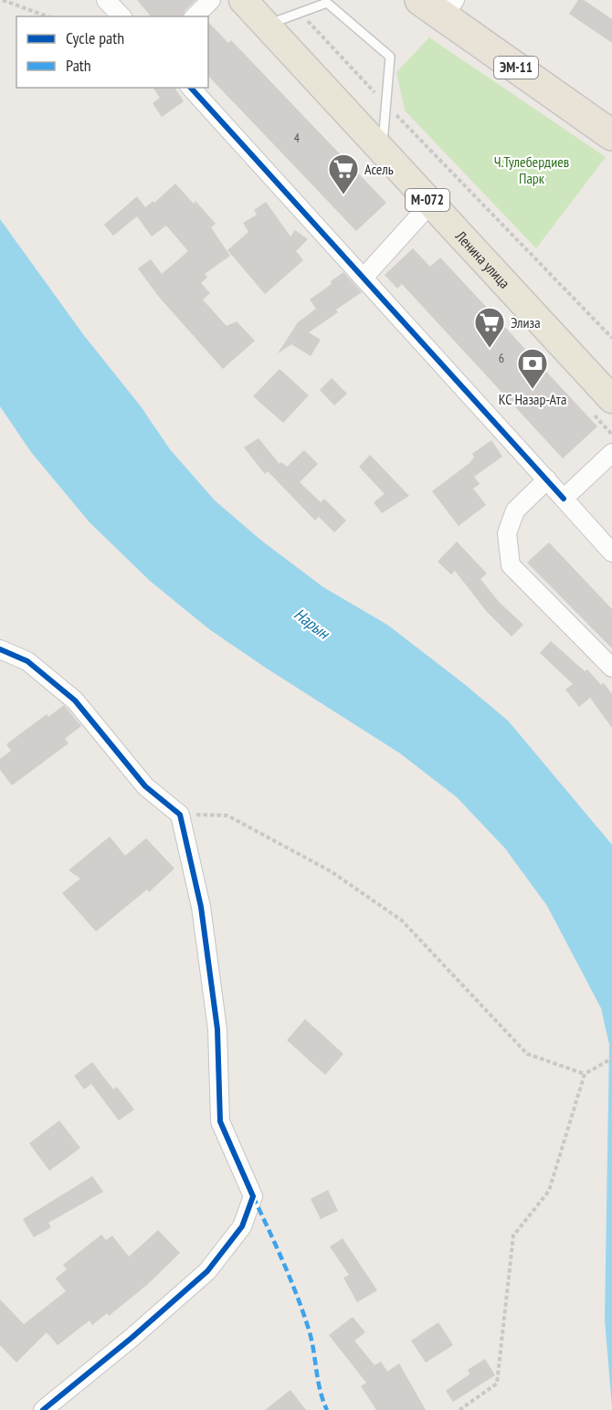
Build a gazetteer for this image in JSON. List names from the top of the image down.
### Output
{
  "streets": {
    "highway": ["ЭМ-11"],
    "main road": ["М-072", "Ленина улица"]
  },
  "water": ["Нарын"],
  "parks": ["Ч.Тулебердиев Парк"],
  "places": {
    "supermarket": ["Асель", "Элиза"],
    "bank": ["КС Назар-Ата"]
  },
  "house_numbers": ["4", "6"],
  "legend": ["Cycle path", "Path"]
}
